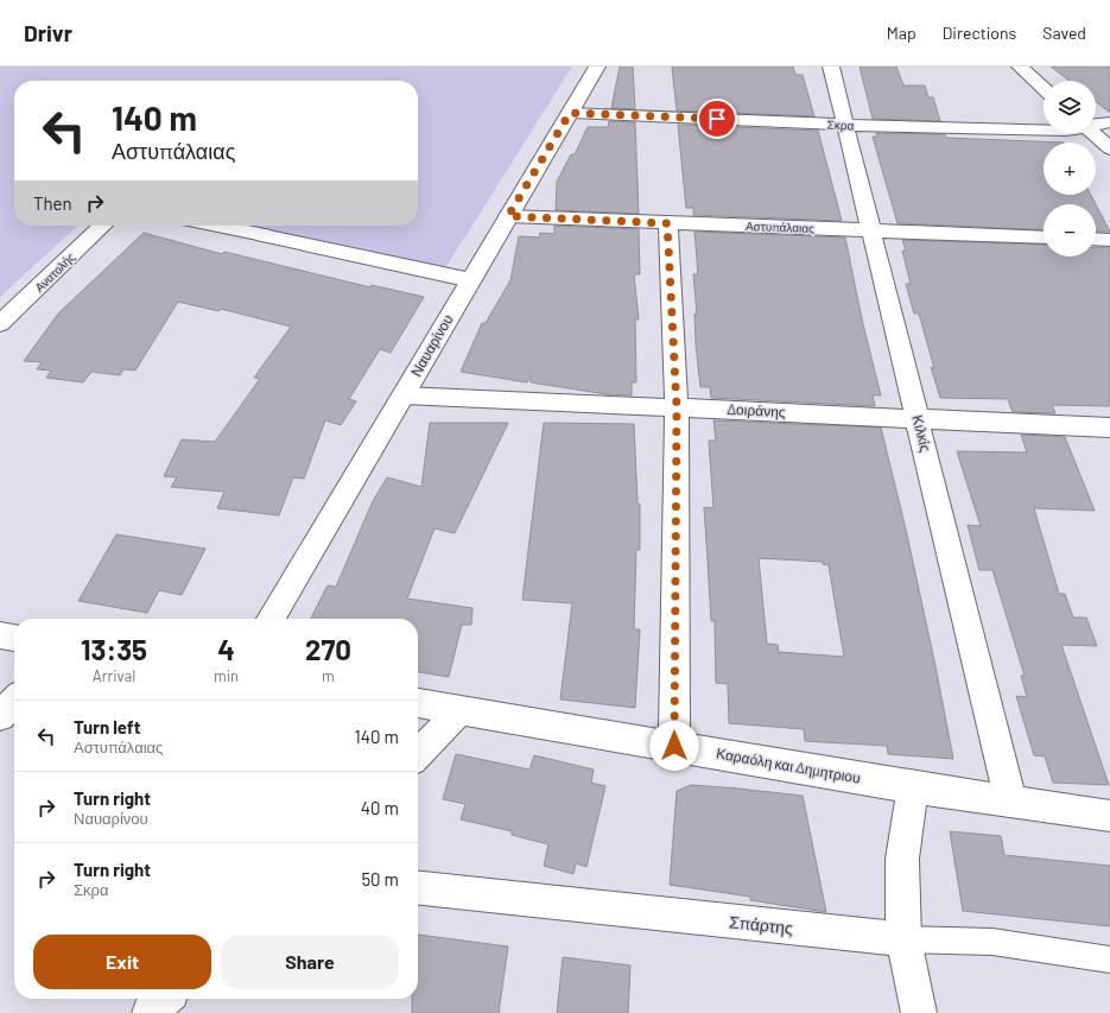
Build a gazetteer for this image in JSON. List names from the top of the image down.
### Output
{
  "streets": {
    "street": [
      "Σκρα",
      "Αστυπάλαιας",
      "Ανατολής",
      "Ναυαρίνου",
      "Δοιράνης",
      "Κιλκίς",
      "Καραόλη και Δημητριου",
      "Σπάρτης"
    ]
  },
  "crossings": [
    ["Σκρα", "Ναυαρίνου"],
    ["Σκρα", "Κιλκίς"],
    ["Αστυπάλαιας", "Ναυαρίνου"],
    ["Αστυπάλαιας", "Κιλκίς"],
    ["Ναυαρίνου", "Δοιράνης"],
    ["Δοιράνης", "Κιλκίς"],
    ["Κιλκίς", "Καραόλη και Δημητριου"]
  ],
  "page": {
    "header": "Drivr",
    "nav": ["Map", "Directions", "Saved"],
    "map_buttons": ["+", "−"],
    "turn": ["140 m", "Αστυπάλαιας"],
    "then": "Then",
    "eta": [
      "13:35",
      "Arrival",
      "4",
      "min",
      "270",
      "m"
    ],
    "list": [
      {
        "name": "Turn left",
        "note": "Αστυπάλαιας",
        "value": "140 m"
      },
      {
        "name": "Turn right",
        "note": "Ναυαρίνου",
        "value": "40 m"
      },
      {
        "name": "Turn right",
        "note": "Σκρα",
        "value": "50 m"
      }
    ],
    "buttons": ["Exit", "Share"]
  }
}
